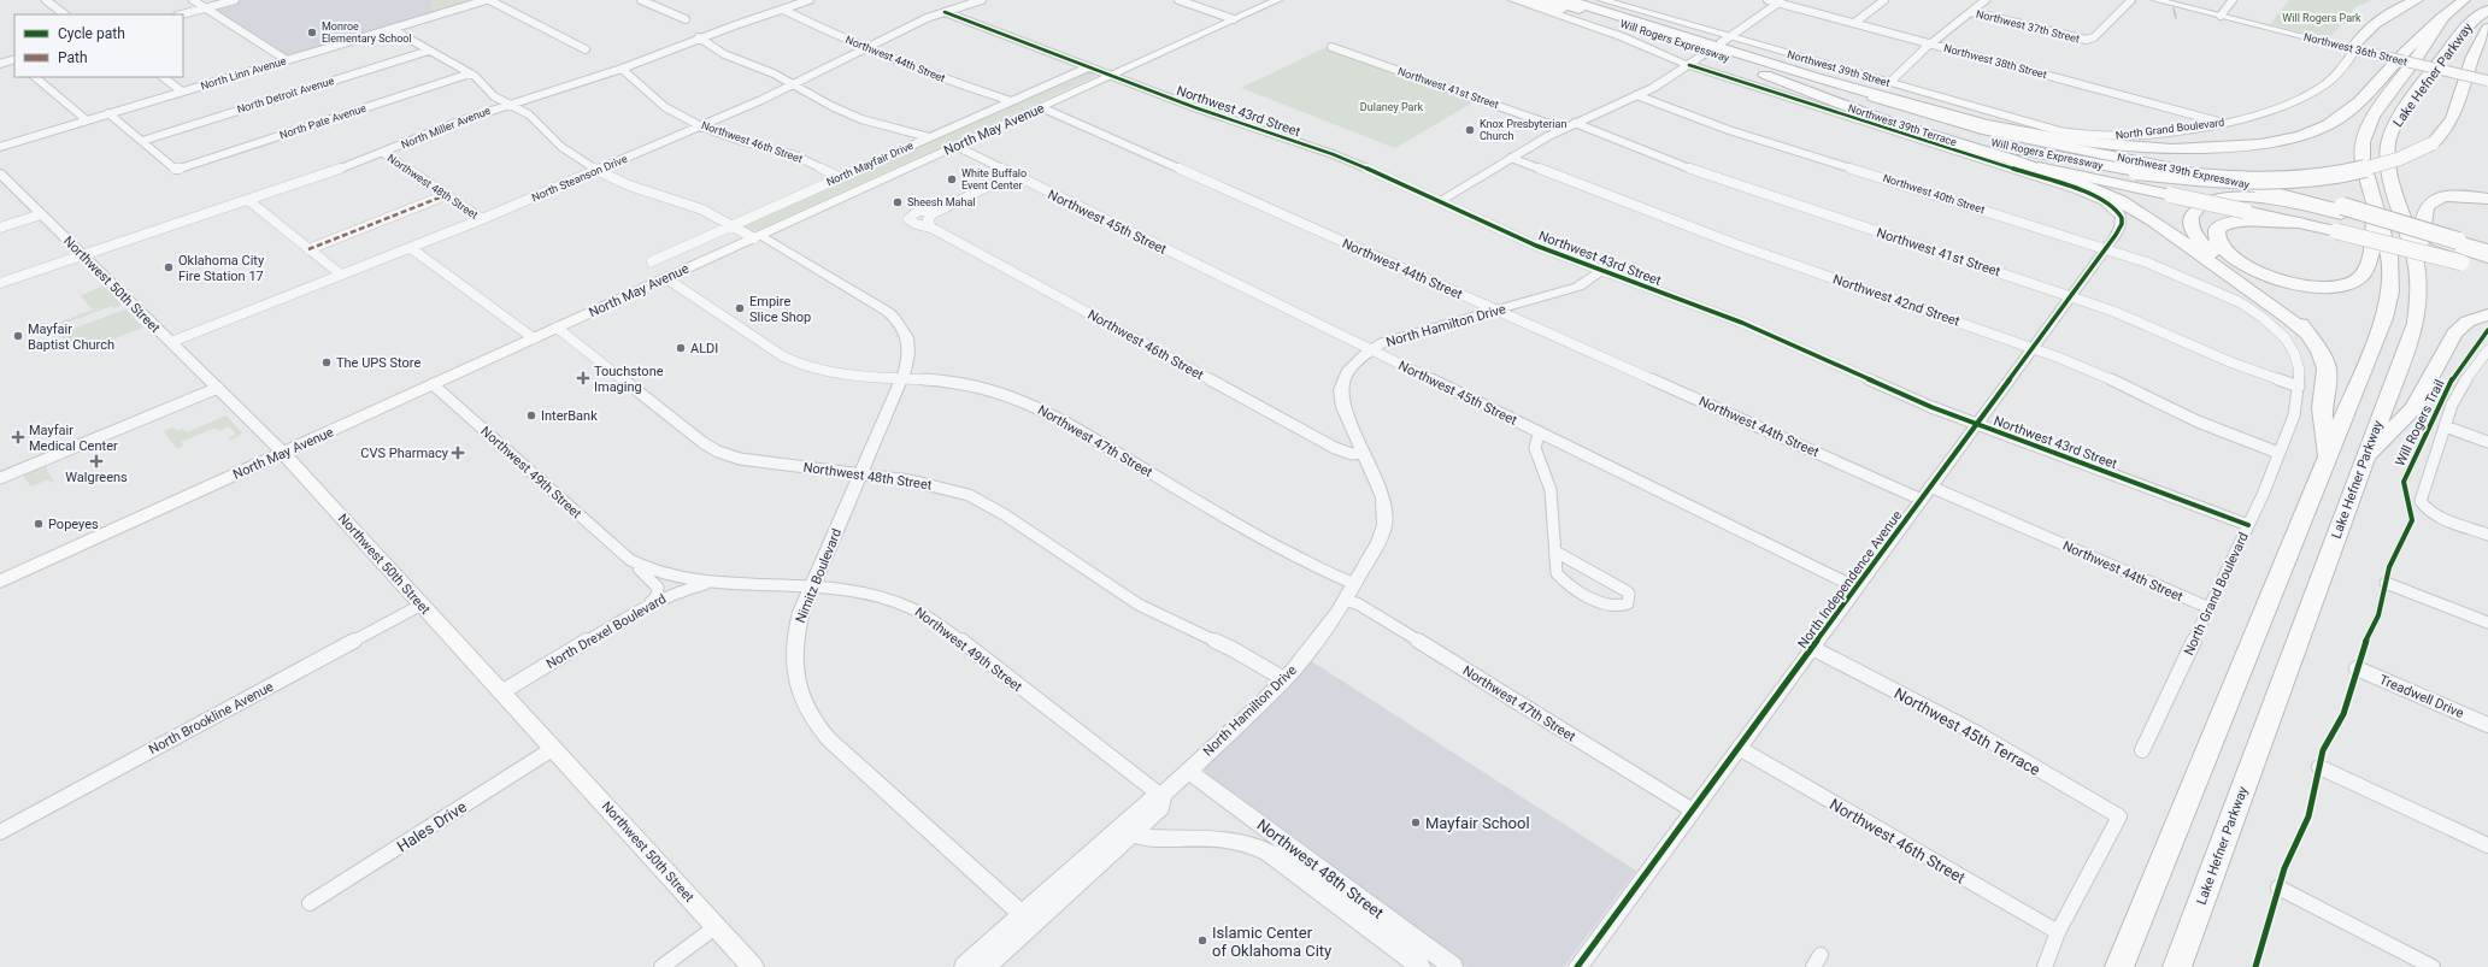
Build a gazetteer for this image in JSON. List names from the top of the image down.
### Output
{
  "streets": {
    "highway": ["Will Rogers Expressway", "Lake Hefner Parkway", "Northwest 39th Expressway"],
    "main road": [
      "Northwest 36th Street",
      "Northwest 39th Street",
      "North May Avenue",
      "North Grand Boulevard",
      "Northwest 50th Street"
    ],
    "street": [
      "Northwest 37th Street",
      "Northwest 44th Street",
      "Northwest 38th Street",
      "North Linn Avenue",
      "Northwest 41st Street",
      "North Detroit Avenue",
      "Northwest 43rd Street",
      "North Pate Avenue",
      "Northwest 39th Terrace",
      "North Miller Avenue",
      "Northwest 46th Street",
      "North Mayfair Drive",
      "North Steanson Drive",
      "Northwest 48th Street",
      "Northwest 40th Street",
      "Northwest 45th Street",
      "Northwest 42nd Street",
      "North Hamilton Drive",
      "Northwest 47th Street",
      "Northwest 49th Street",
      "Nimitz Boulevard",
      "North Independence Avenue",
      "North Drexel Boulevard",
      "Treadwell Drive",
      "North Brookline Avenue",
      "Northwest 45th Terrace",
      "Hales Drive"
    ],
    "cycle path": ["Will Rogers Trail"]
  },
  "crossings": [
    ["Will Rogers Expressway", "Northwest 39th Street"],
    ["Will Rogers Expressway", "Lake Hefner Parkway"],
    ["Will Rogers Expressway", "Northwest 39th Expressway"],
    ["Northwest 36th Street", "North Grand Boulevard"],
    ["Northwest 44th Street", "North Miller Avenue"],
    ["Northwest 44th Street", "North May Avenue"],
    ["Northwest 44th Street", "North Grand Boulevard"],
    ["Northwest 44th Street", "North Mayfair Drive"],
    ["Northwest 44th Street", "North Steanson Drive"],
    ["Northwest 44th Street", "North Hamilton Drive"],
    ["Northwest 44th Street", "North Independence Avenue"],
    ["Northwest 38th Street", "North Grand Boulevard"],
    ["Northwest 39th Street", "North Grand Boulevard"],
    ["Northwest 41st Street", "North Grand Boulevard"],
    ["Northwest 41st Street", "North Independence Avenue"],
    ["North Detroit Avenue", "North Pate Avenue"],
    ["Northwest 43rd Street", "North May Avenue"],
    ["Northwest 43rd Street", "North Grand Boulevard"],
    ["Northwest 43rd Street", "North Mayfair Drive"],
    ["Northwest 43rd Street", "North Steanson Drive"],
    ["Northwest 43rd Street", "North Hamilton Drive"],
    ["Northwest 43rd Street", "North Independence Avenue"],
    ["Northwest 39th Terrace", "North Independence Avenue"],
    ["North Miller Avenue", "Northwest 46th Street"],
    ["North Miller Avenue", "Northwest 48th Street"],
    ["North Miller Avenue", "Northwest 50th Street"],
    ["North May Avenue", "Northwest 48th Street"],
    ["North May Avenue", "Northwest 45th Street"],
    ["North May Avenue", "Northwest 50th Street"],
    ["North May Avenue", "Northwest 47th Street"],
    ["North May Avenue", "Northwest 49th Street"],
    ["North May Avenue", "Nimitz Boulevard"],
    ["North Grand Boulevard", "Northwest 40th Street"],
    ["North Grand Boulevard", "Northwest 42nd Street"],
    ["Northwest 46th Street", "North Mayfair Drive"],
    ["Northwest 46th Street", "North Steanson Drive"],
    ["Northwest 46th Street", "North Hamilton Drive"],
    ["Northwest 46th Street", "North Independence Avenue"],
    ["Northwest 46th Street", "Northwest 45th Terrace"],
    ["North Steanson Drive", "Northwest 48th Street"],
    ["North Steanson Drive", "Northwest 50th Street"],
    ["Northwest 48th Street", "North Hamilton Drive"],
    ["Northwest 48th Street", "Nimitz Boulevard"],
    ["Northwest 40th Street", "North Independence Avenue"],
    ["Northwest 45th Street", "North Hamilton Drive"],
    ["Northwest 45th Street", "North Independence Avenue"],
    ["Northwest 50th Street", "North Drexel Boulevard"],
    ["Northwest 50th Street", "North Brookline Avenue"],
    ["Northwest 50th Street", "Hales Drive"],
    ["Northwest 42nd Street", "North Independence Avenue"],
    ["North Hamilton Drive", "Northwest 47th Street"],
    ["North Hamilton Drive", "Northwest 49th Street"],
    ["North Hamilton Drive", "Nimitz Boulevard"],
    ["Northwest 47th Street", "Nimitz Boulevard"],
    ["Northwest 47th Street", "North Independence Avenue"],
    ["Northwest 49th Street", "Nimitz Boulevard"],
    ["Northwest 49th Street", "North Drexel Boulevard"],
    ["North Independence Avenue", "Northwest 45th Terrace"]
  ],
  "parks": ["Will Rogers Park", "Dulaney Park"],
  "places": {
    "other": [
      "Monroe Elementary School",
      "Knox Presbyterian Church",
      "White Buffalo Event Center",
      "Sheesh Mahal",
      "Oklahoma City Fire Station 17",
      "Empire Slice Shop",
      "Mayfair Baptist Church",
      "ALDI",
      "The UPS Store",
      "InterBank",
      "Popeyes",
      "Mayfair School",
      "Islamic Center of Oklahoma City"
    ],
    "health": [
      "Touchstone Imaging",
      "Mayfair Medical Center",
      "CVS Pharmacy",
      "Walgreens"
    ]
  },
  "legend": ["Cycle path", "Path"]
}
